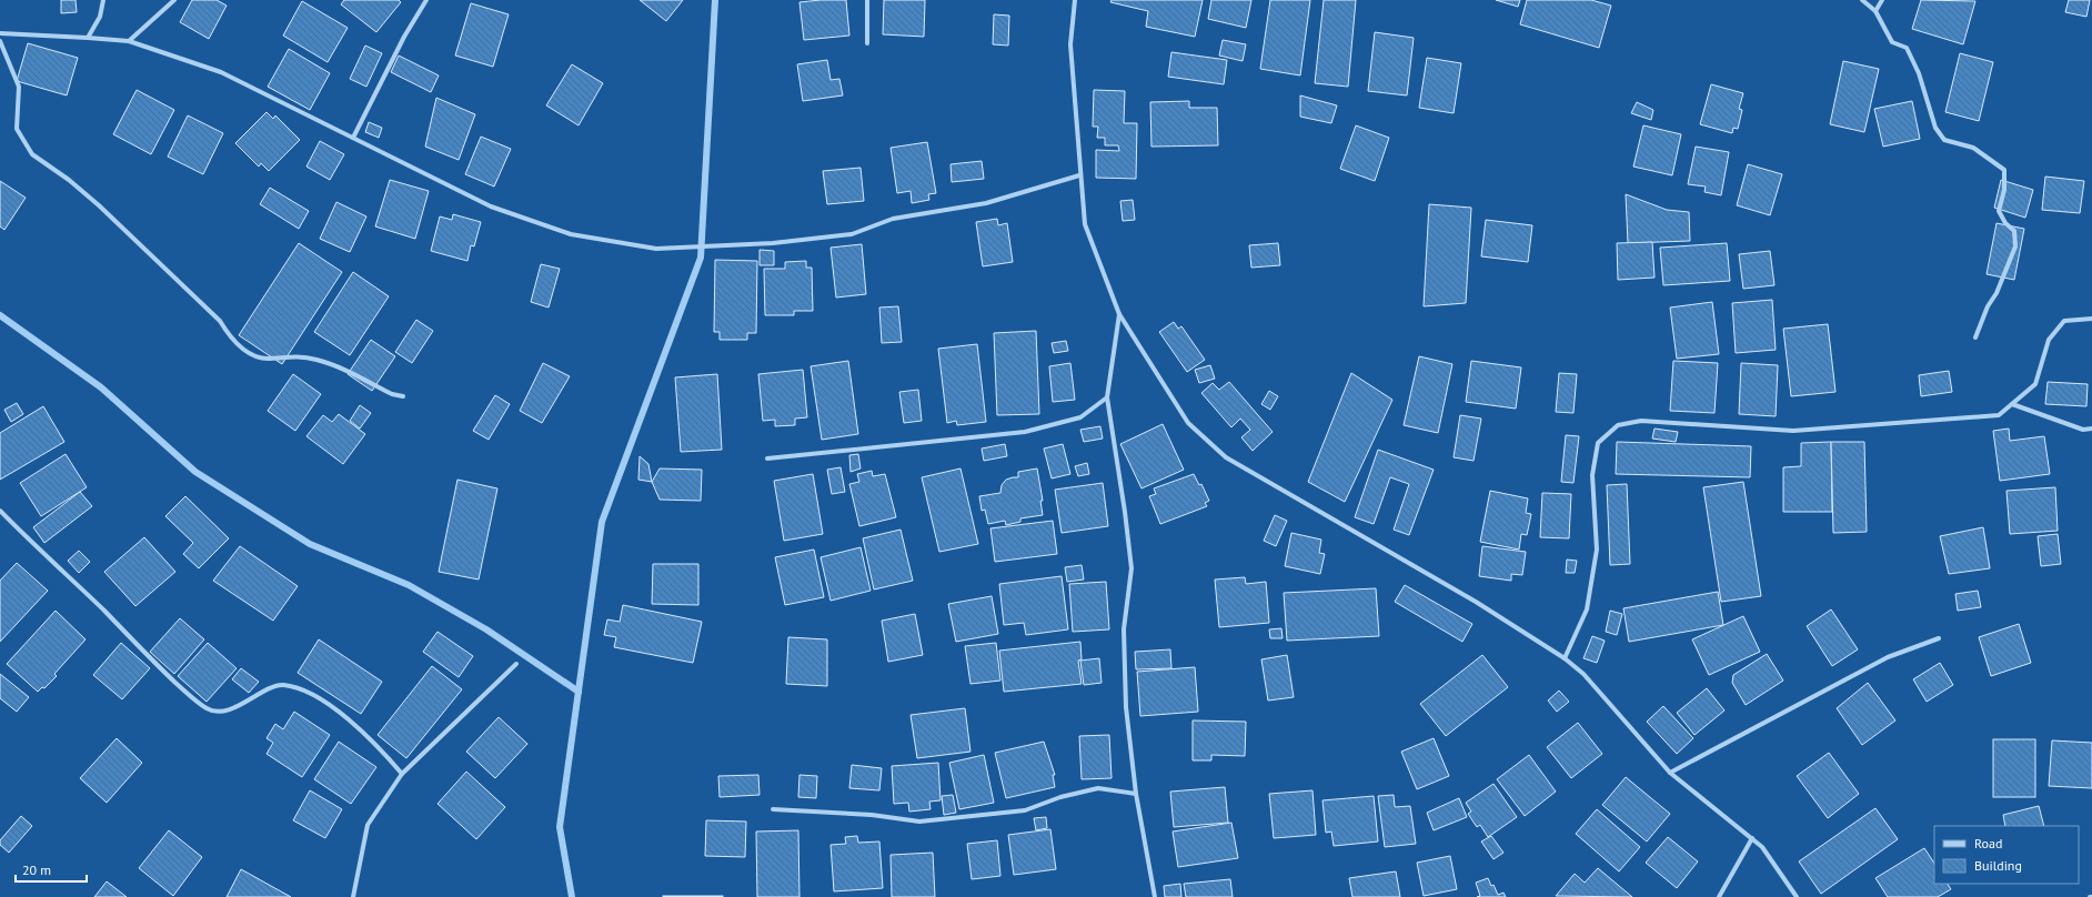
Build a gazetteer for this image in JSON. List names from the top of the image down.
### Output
{
  "legend": ["Road", "Building"],
  "scale_bar": "20 m"
}
